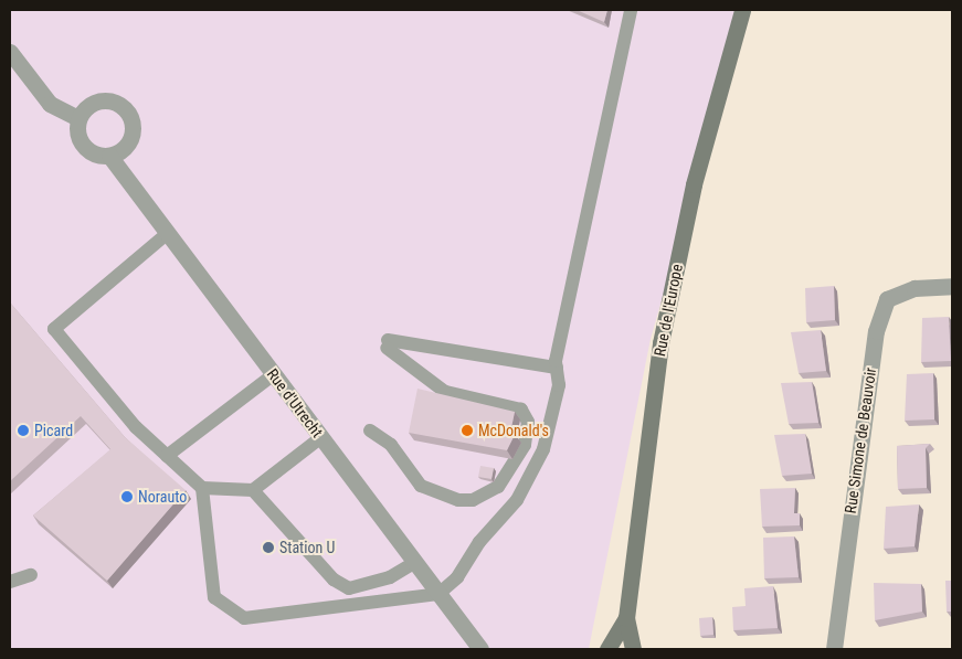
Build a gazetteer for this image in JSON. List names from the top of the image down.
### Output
{
  "streets": {
    "street": ["Rue de l'Europe", "Rue d'Utrecht", "Rue Simone de Beauvoir"]
  },
  "places": [
    "Picard",
    "McDonald's",
    "Norauto",
    "Station U"
  ]
}
